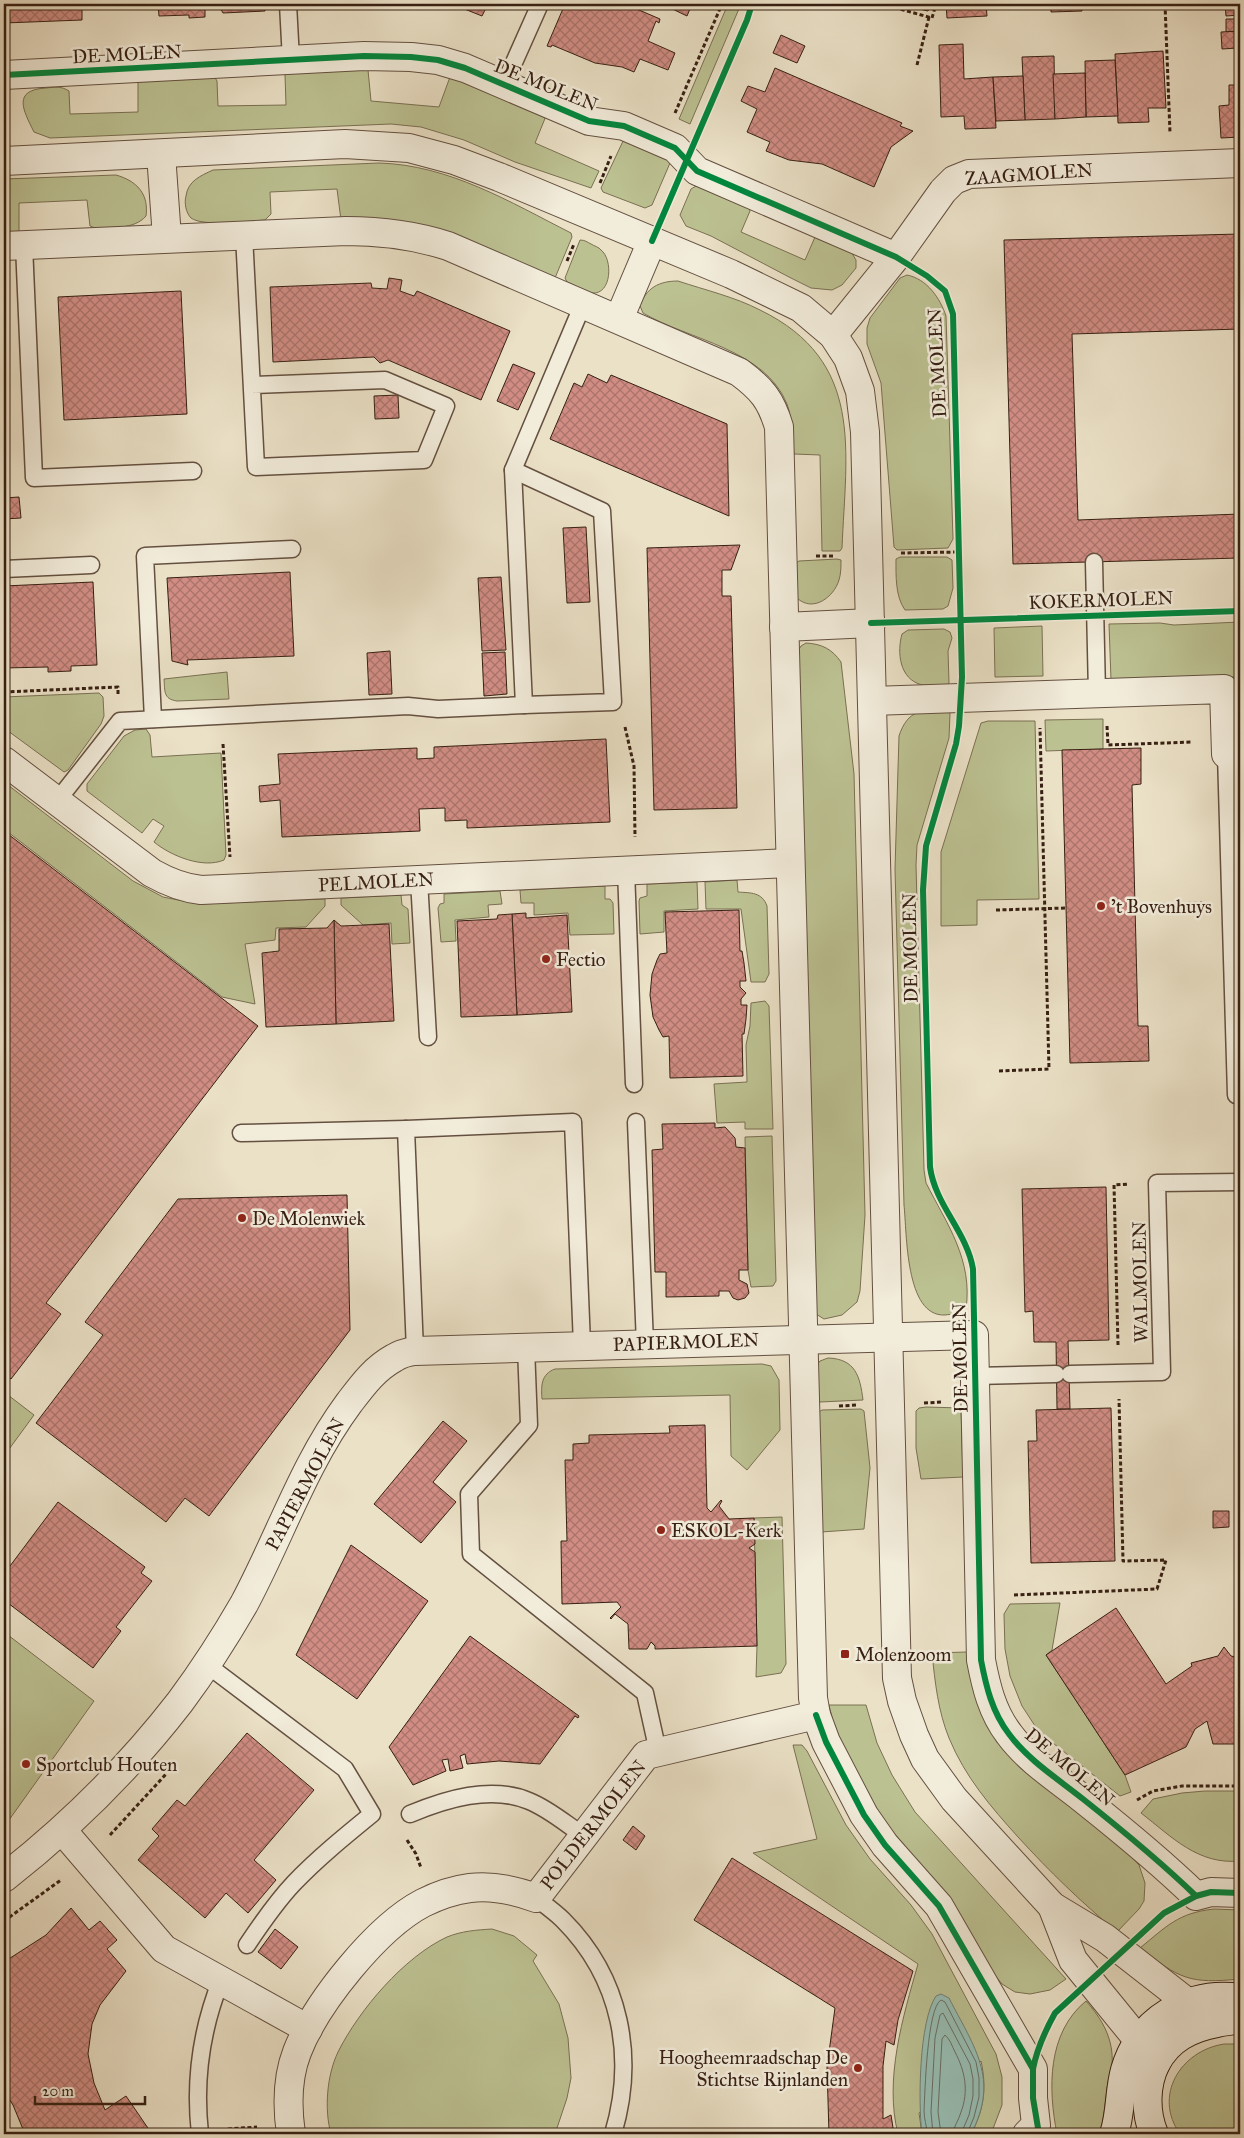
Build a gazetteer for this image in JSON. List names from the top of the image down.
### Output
{
  "streets": {
    "street": [
      "DE MOLEN",
      "ZAAGMOLEN",
      "PELMOLEN",
      "PAPIERMOLEN",
      "POLDERMOLEN"
    ],
    "lane": ["WALMOLEN"],
    "cycle path": ["KOKERMOLEN"]
  },
  "crossings": [
    ["DE MOLEN", "ZAAGMOLEN"],
    ["DE MOLEN", "WALMOLEN"],
    ["DE MOLEN", "PAPIERMOLEN"]
  ],
  "places": {
    "other": [
      "'t Bovenhuys",
      "Fectio",
      "De Molenwiek",
      "ESKOL-Kerk",
      "Sportclub Houten",
      "Hoogheemraadschap De Stichtse Rijnlanden"
    ],
    "transit": ["Molenzoom"]
  },
  "scale_bar": "20 m"
}
